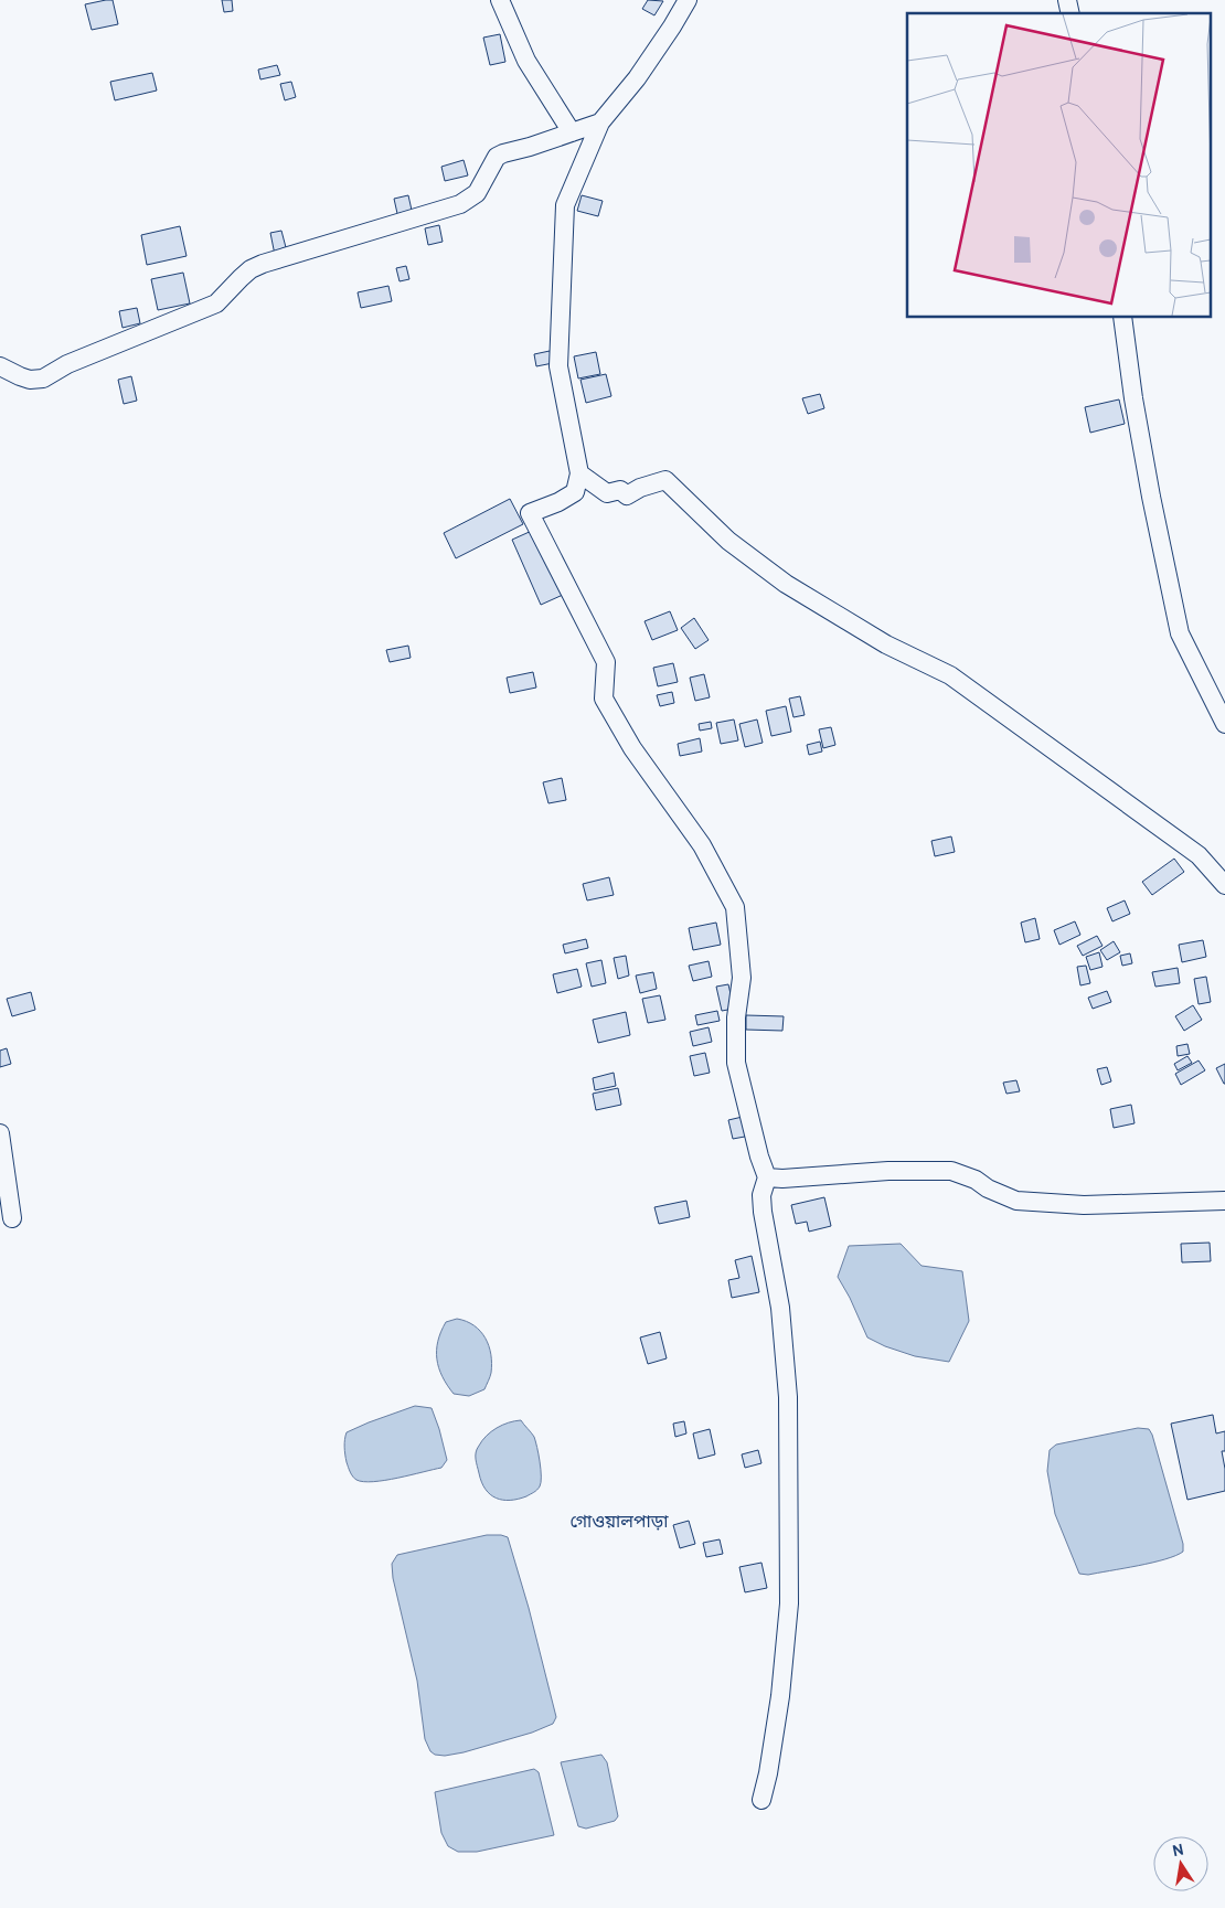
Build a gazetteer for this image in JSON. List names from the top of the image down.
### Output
{
  "districts": ["গোওয়ালপাড়া"],
  "north": "top"
}
